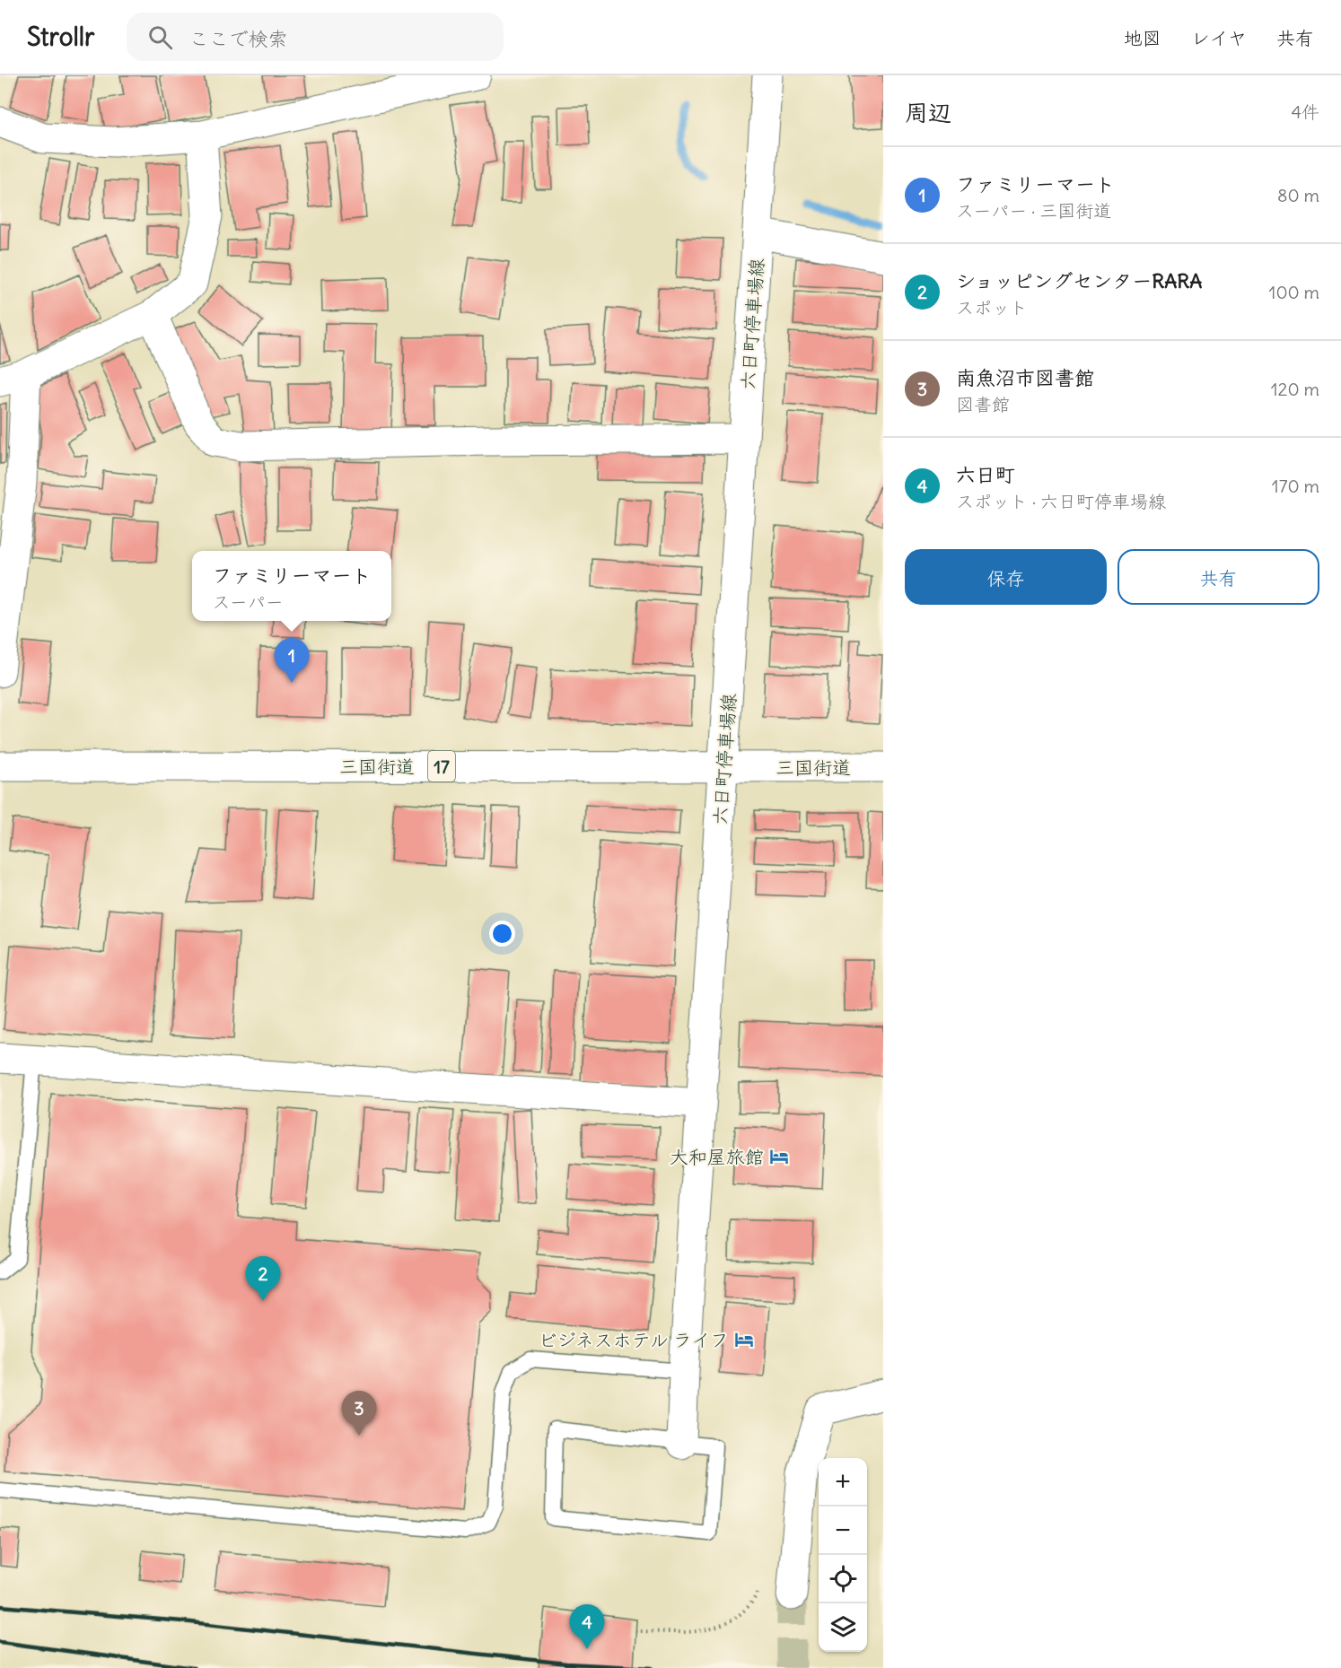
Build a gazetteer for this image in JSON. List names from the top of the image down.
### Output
{
  "streets": {
    "main road": ["六日町停車場線", "三国街道", "17"]
  },
  "crossings": [
    ["六日町停車場線", "三国街道"]
  ],
  "places": {
    "hotel": ["大和屋旅館", "ビジネスホテル ライフ"]
  },
  "page": {
    "header": "Strollr",
    "search": "ここで検索",
    "nav": ["地図", "レイヤ", "共有"],
    "heading": ["周辺", "4件"],
    "list": [
      {
        "mark": "1",
        "name": "ファミリーマート",
        "note": "スーパー · 三国街道",
        "value": "80 m"
      },
      {
        "mark": "2",
        "name": "ショッピングセンターRARA",
        "note": "スポット",
        "value": "100 m"
      },
      {
        "mark": "3",
        "name": "南魚沼市図書館",
        "note": "図書館",
        "value": "120 m"
      },
      {
        "mark": "4",
        "name": "六日町",
        "note": "スポット · 六日町停車場線",
        "value": "170 m"
      }
    ],
    "buttons": ["保存", "共有"],
    "popup": ["ファミリーマート", "スーパー"],
    "pins": [
      "1",
      "2",
      "3",
      "4"
    ],
    "map_buttons": ["+", "−"]
  }
}
